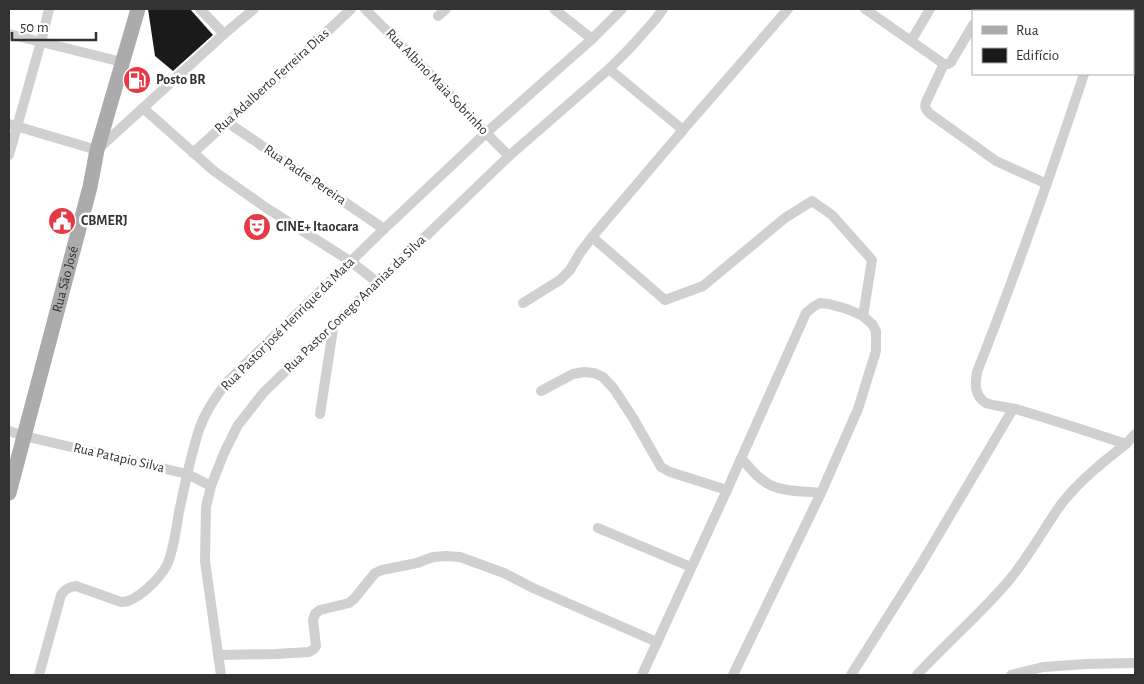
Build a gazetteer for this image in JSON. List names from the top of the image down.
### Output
{
  "streets": {
    "main road": ["Rua São José"],
    "street": [
      "Rua Adalberto Ferreira Dias",
      "Rua Albino Maia Sobrinho",
      "Rua Padre Pereira",
      "Rua Pastor Conego Ananias da Silva",
      "Rua Pastor josé Henrique da Mata",
      "Rua Patapio Silva"
    ]
  },
  "crossings": [
    ["Rua Adalberto Ferreira Dias", "Rua Padre Pereira"],
    ["Rua Albino Maia Sobrinho", "Rua Pastor Conego Ananias da Silva"],
    ["Rua Albino Maia Sobrinho", "Rua Pastor josé Henrique da Mata"],
    ["Rua Padre Pereira", "Rua Pastor josé Henrique da Mata"],
    ["Rua São José", "Rua Patapio Silva"],
    ["Rua Pastor Conego Ananias da Silva", "Rua Patapio Silva"],
    ["Rua Pastor josé Henrique da Mata", "Rua Patapio Silva"]
  ],
  "places": {
    "fuel station": ["Posto BR"],
    "public building": ["CBMERJ"],
    "theatre": ["CINE+ Itaocara"]
  },
  "legend": ["Rua", "Edifício"],
  "scale_bar": "50 m"
}
